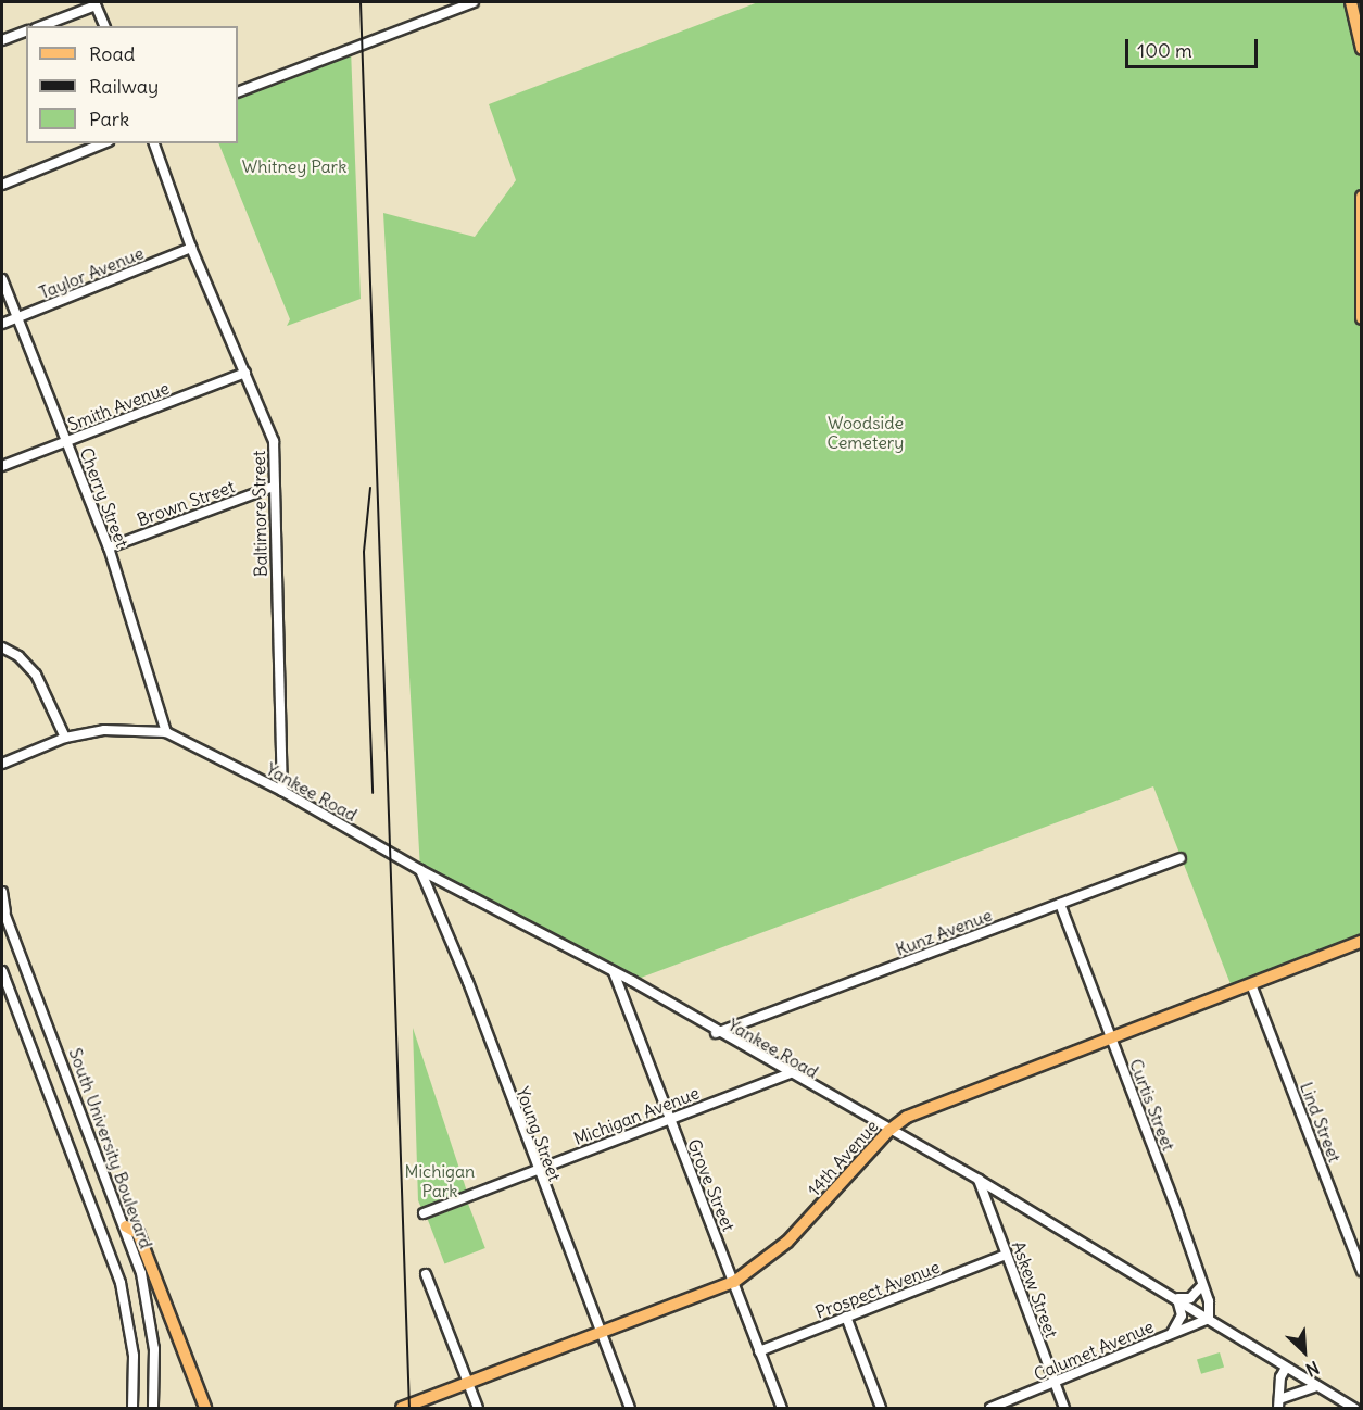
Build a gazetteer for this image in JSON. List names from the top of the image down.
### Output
{
  "streets": {
    "main road": ["14th Avenue"],
    "street": [
      "Taylor Avenue",
      "Smith Avenue",
      "Cherry Street",
      "Brown Street",
      "Baltimore Street",
      "Yankee Road",
      "Kunz Avenue",
      "Curtis Street",
      "Michigan Avenue",
      "Lind Street",
      "Young Street",
      "South University Boulevard",
      "Grove Street",
      "Prospect Avenue",
      "Askew Street",
      "Calumet Avenue"
    ]
  },
  "crossings": [
    ["Taylor Avenue", "Cherry Street"],
    ["Taylor Avenue", "Baltimore Street"],
    ["Smith Avenue", "Cherry Street"],
    ["Smith Avenue", "Baltimore Street"],
    ["Cherry Street", "Brown Street"],
    ["Cherry Street", "Yankee Road"],
    ["Brown Street", "Baltimore Street"],
    ["Baltimore Street", "Yankee Road"],
    ["Yankee Road", "Kunz Avenue"],
    ["Yankee Road", "Curtis Street"],
    ["Yankee Road", "Michigan Avenue"],
    ["Yankee Road", "Young Street"],
    ["Yankee Road", "14th Avenue"],
    ["Yankee Road", "Grove Street"],
    ["Yankee Road", "Askew Street"],
    ["Yankee Road", "Calumet Avenue"],
    ["Kunz Avenue", "Curtis Street"],
    ["Curtis Street", "14th Avenue"],
    ["Curtis Street", "Calumet Avenue"],
    ["Michigan Avenue", "Young Street"],
    ["Michigan Avenue", "Grove Street"],
    ["Lind Street", "14th Avenue"],
    ["Young Street", "14th Avenue"],
    ["14th Avenue", "Grove Street"],
    ["Grove Street", "Prospect Avenue"],
    ["Prospect Avenue", "Askew Street"],
    ["Askew Street", "Calumet Avenue"]
  ],
  "parks": ["Whitney Park", "Woodside Cemetery", "Michigan Park"],
  "legend": ["Road", "Railway", "Park"],
  "scale_bar": "100 m",
  "north": "bottom right"
}
